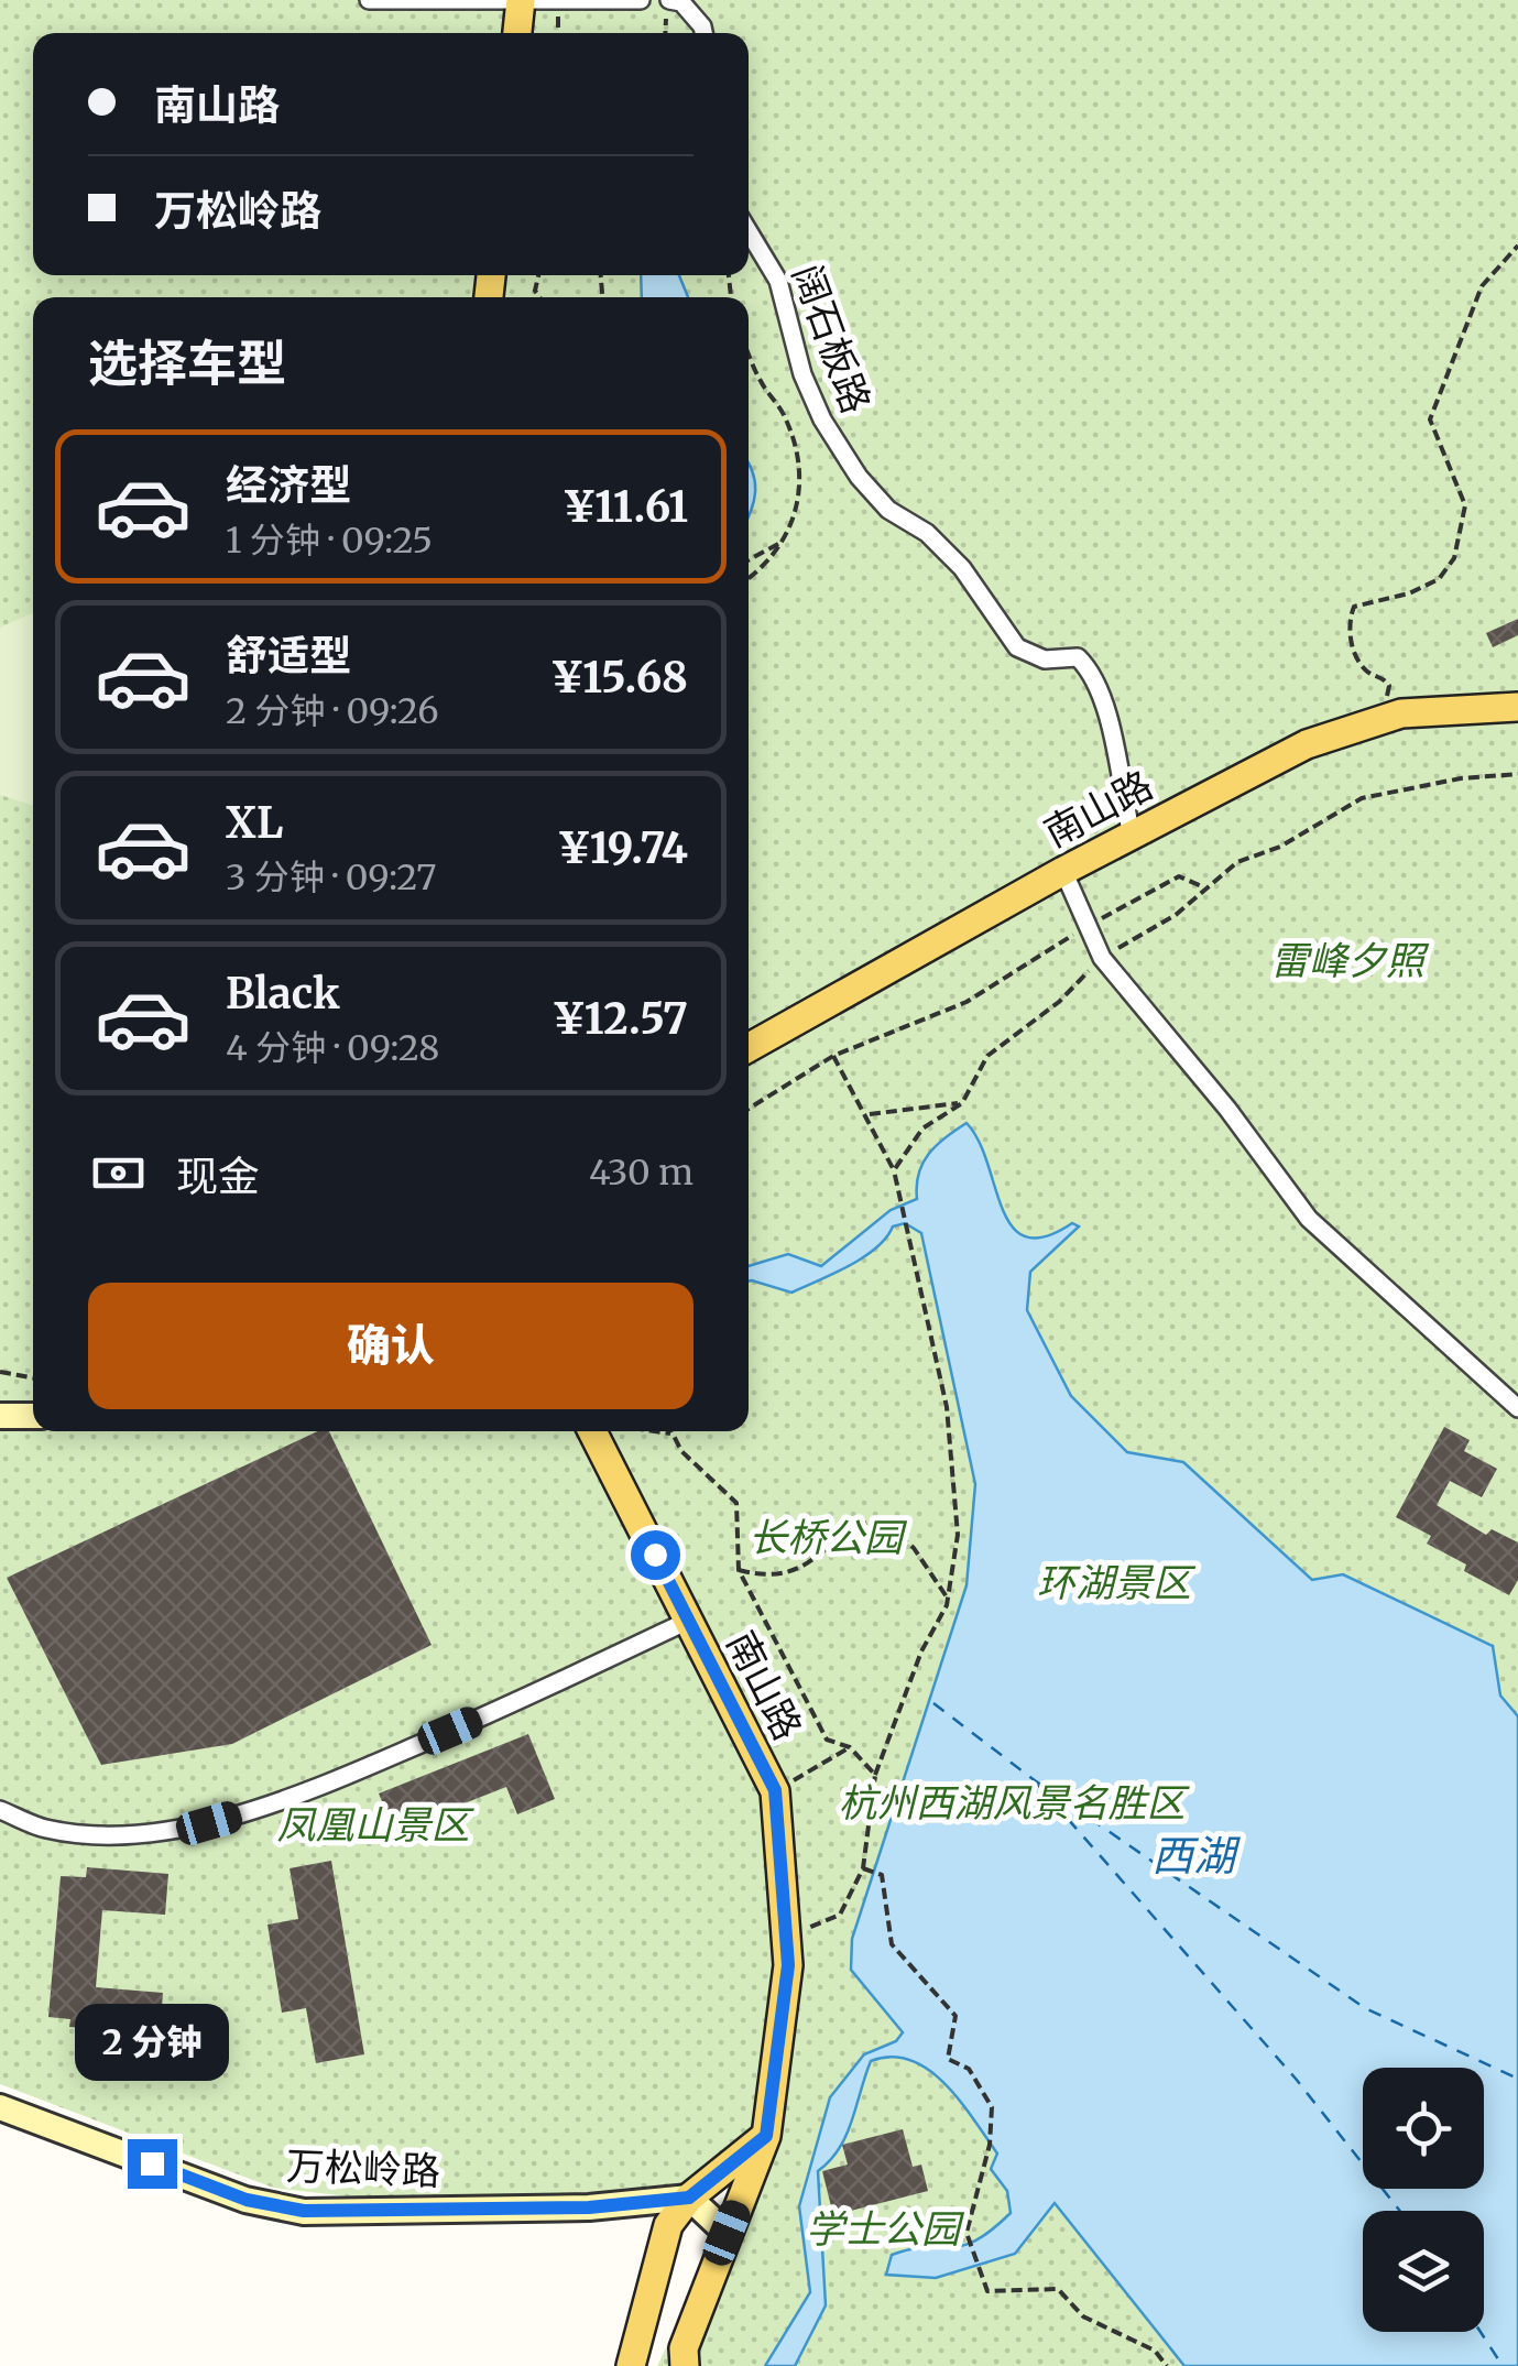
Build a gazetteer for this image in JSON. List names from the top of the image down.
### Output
{
  "streets": {
    "main road": ["南山路"],
    "street": ["阔石板路", "万松岭路"]
  },
  "crossings": [
    ["阔石板路", "南山路"]
  ],
  "water": ["西湖"],
  "parks": [
    "雷峰夕照",
    "长桥公园",
    "环湖景区",
    "杭州西湖风景名胜区",
    "凤凰山景区",
    "学士公园"
  ],
  "page": {
    "banner": ["南山路", "万松岭路"],
    "heading": "选择车型",
    "list": [
      {
        "name": "经济型",
        "note": "1 分钟 · 09:25",
        "value": "¥11.61"
      },
      {
        "name": "舒适型",
        "note": "2 分钟 · 09:26",
        "value": "¥15.68"
      },
      {
        "name": "XL",
        "note": "3 分钟 · 09:27",
        "value": "¥19.74"
      },
      {
        "name": "Black",
        "note": "4 分钟 · 09:28",
        "value": "¥12.57"
      }
    ],
    "pay": ["现金", "430 m"],
    "buttons": "确认",
    "bubble": "2 分钟"
  }
}
